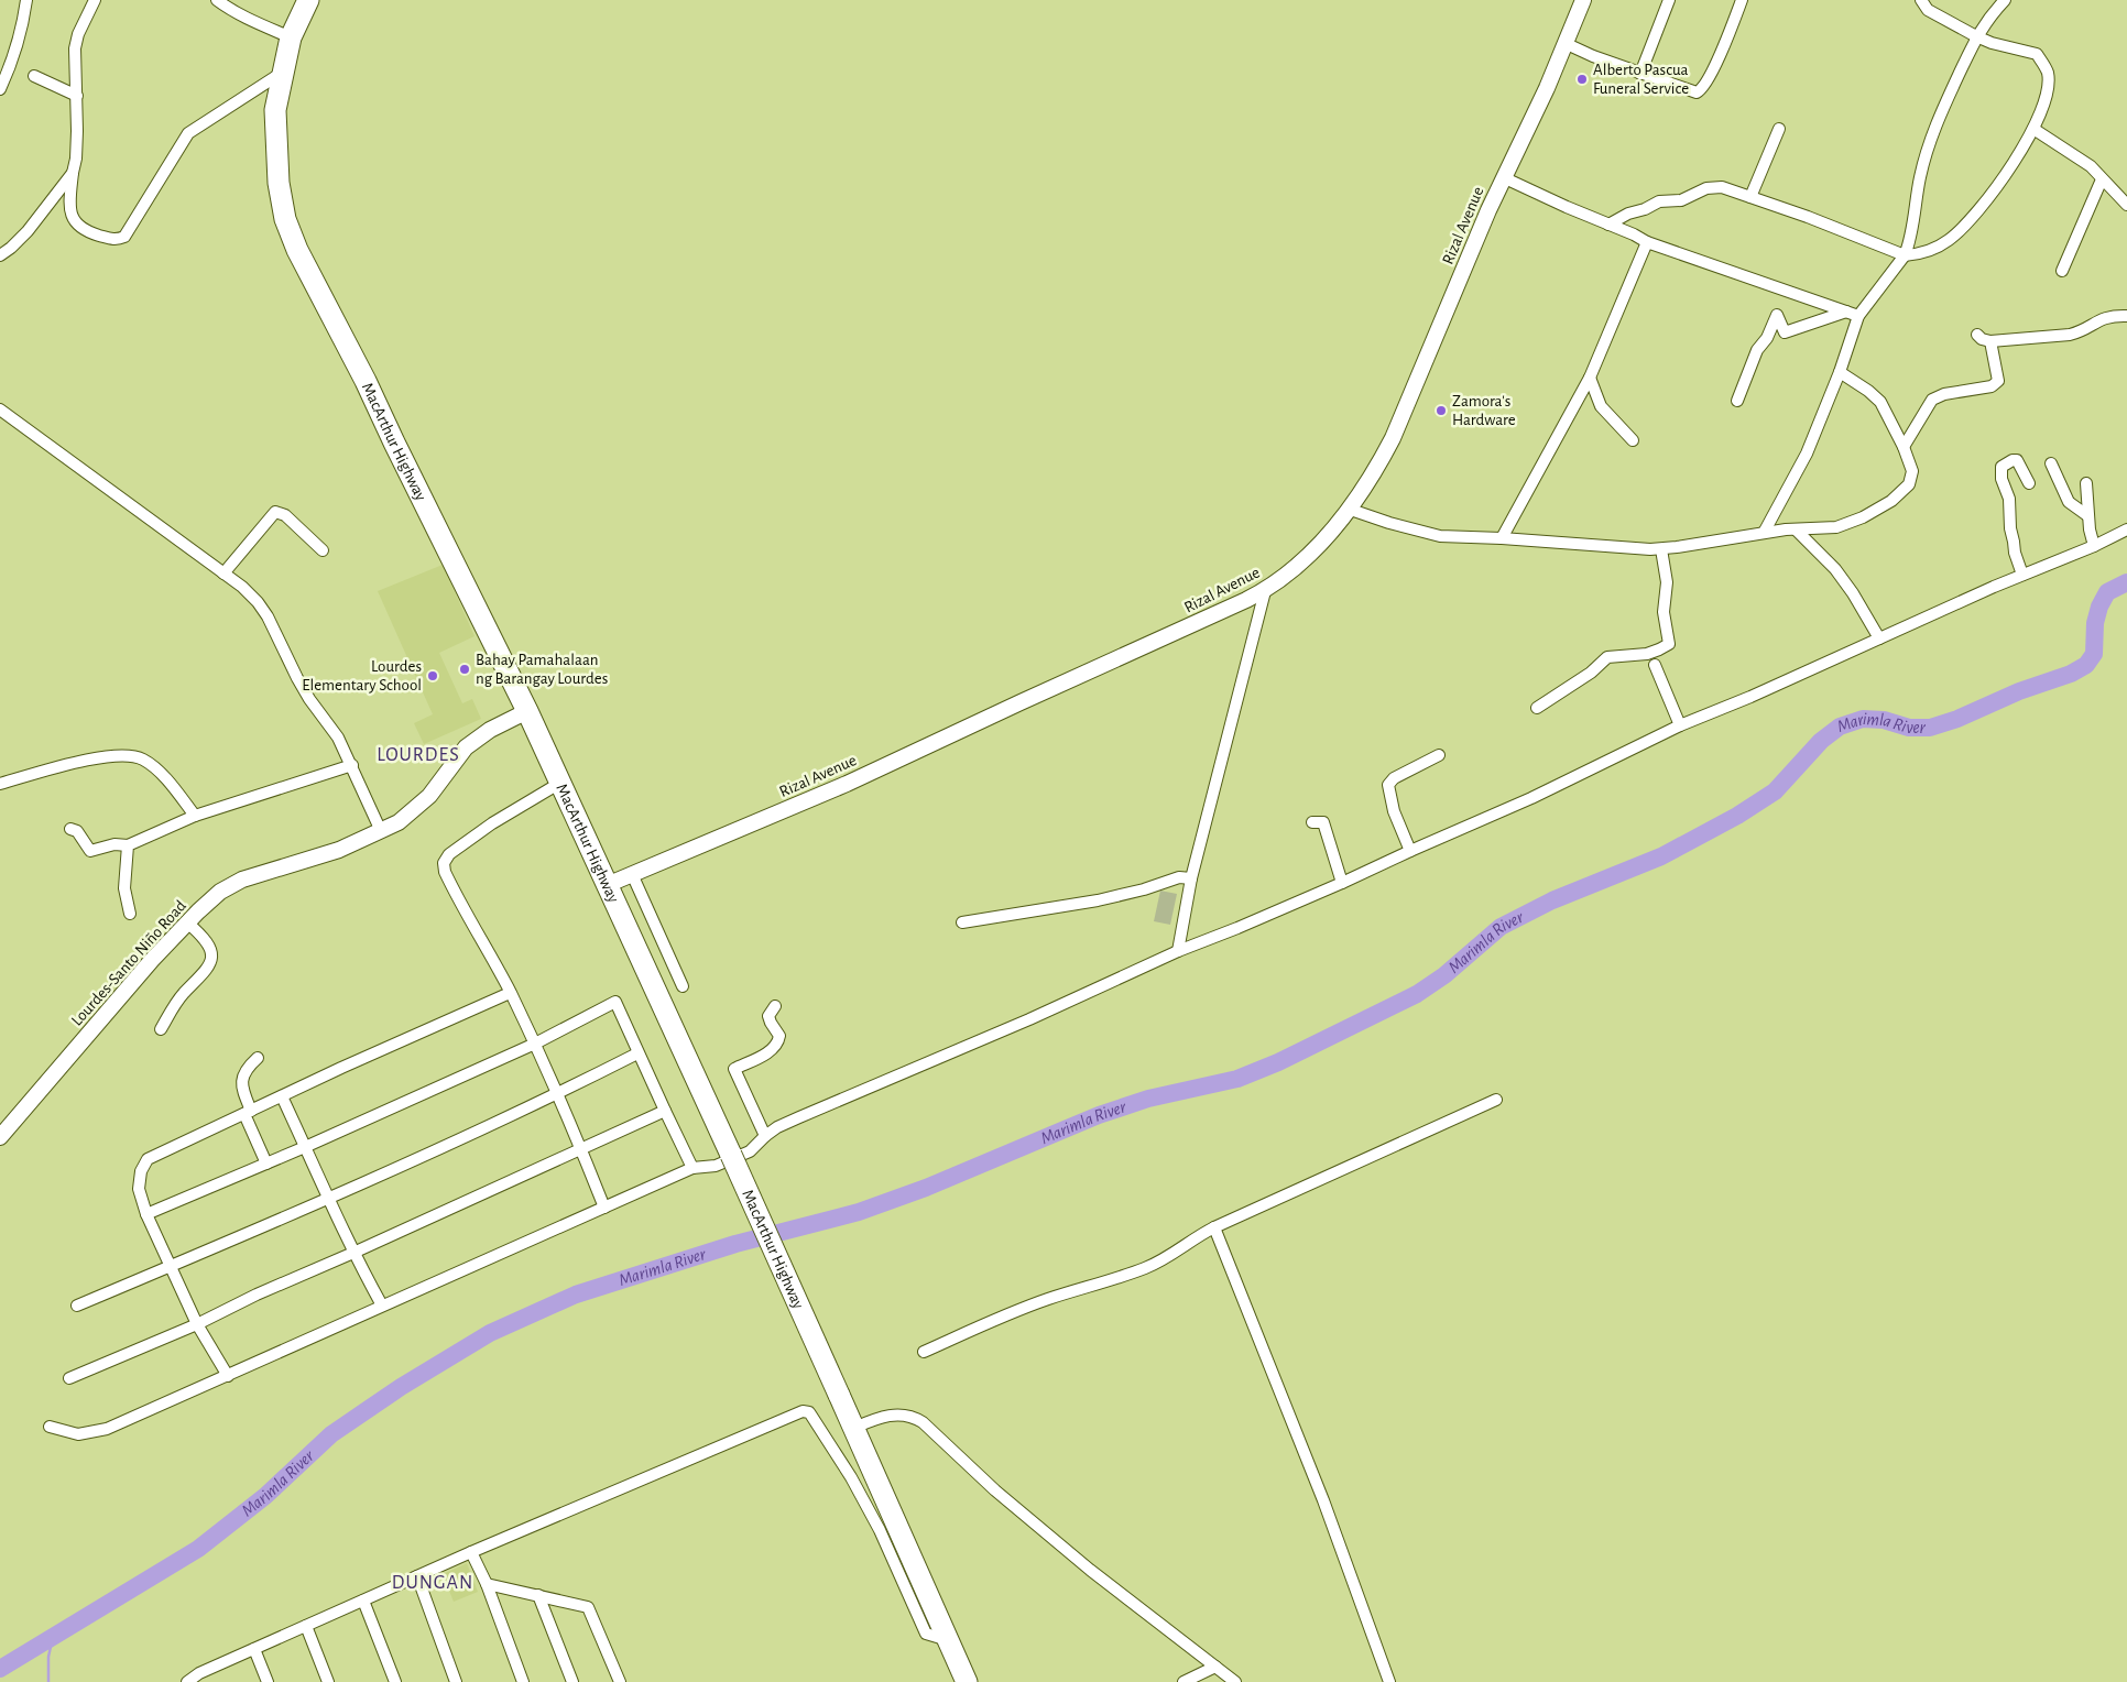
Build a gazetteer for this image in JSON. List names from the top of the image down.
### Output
{
  "streets": {
    "highway": ["MacArthur Highway"],
    "street": ["Rizal Avenue", "Lourdes-Santo Niño Road"]
  },
  "crossings": [
    ["Rizal Avenue", "MacArthur Highway"],
    ["MacArthur Highway", "Lourdes-Santo Niño Road"]
  ],
  "districts": ["LOURDES", "DUNGAN"],
  "water": ["Marimla River"],
  "places": [
    "Alberto Pascua Funeral Service",
    "Zamora's Hardware",
    "Bahay Pamahalaan ng Barangay Lourdes",
    "Lourdes Elementary School"
  ]
}
